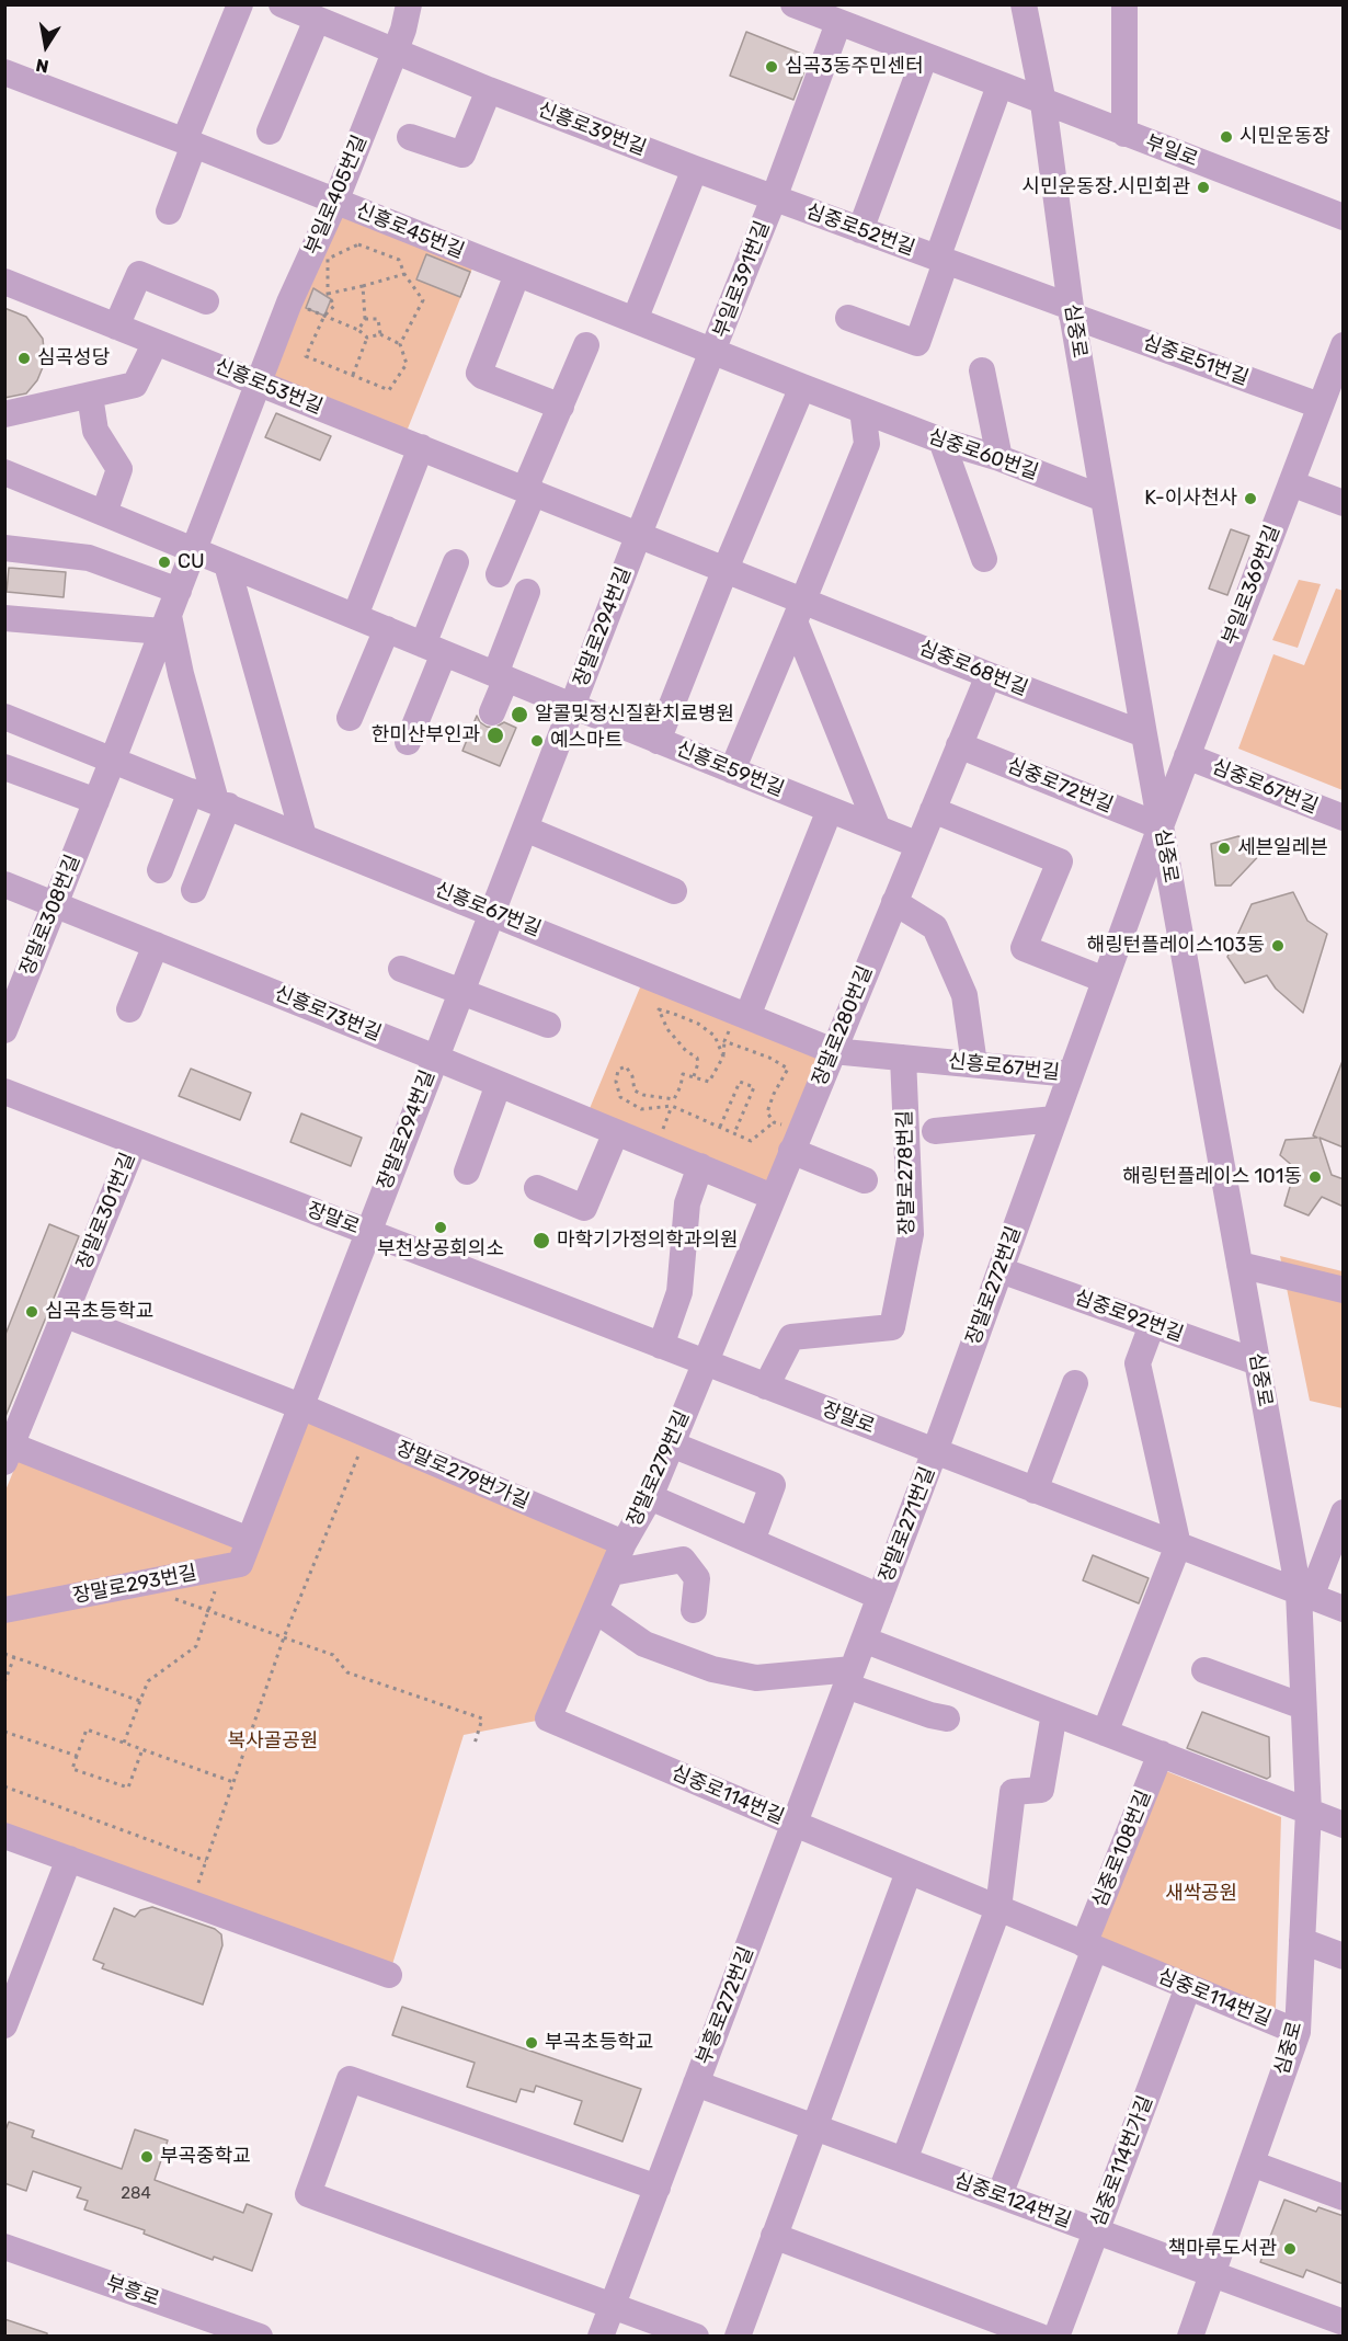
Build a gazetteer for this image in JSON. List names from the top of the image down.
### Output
{
  "streets": {
    "street": [
      "신흥로39번길",
      "부일로",
      "부일로405번길",
      "심중로52번길",
      "신흥로45번길",
      "부일로391번길",
      "심중로",
      "심중로51번길",
      "신흥로53번길",
      "심중로60번길",
      "부일로369번길",
      "장말로294번길",
      "심중로68번길",
      "신흥로59번길",
      "심중로72번길",
      "심중로67번길",
      "신흥로67번길",
      "장말로308번길",
      "신흥로73번길",
      "장말로280번길",
      "장말로278번길",
      "장말로301번길",
      "장말로",
      "장말로272번길",
      "심중로92번길",
      "장말로279번길",
      "장말로279번가길",
      "장말로271번길",
      "장말로293번길",
      "심중로114번길",
      "심중로108번길",
      "부흥로272번길",
      "심중로114번가길",
      "심중로124번길",
      "부흥로"
    ]
  },
  "crossings": [
    ["신흥로39번길", "부일로405번길"],
    ["신흥로39번길", "심중로52번길"],
    ["신흥로39번길", "부일로391번길"],
    ["부일로", "부일로391번길"],
    ["부일로", "심중로"],
    ["부일로405번길", "신흥로45번길"],
    ["부일로405번길", "신흥로53번길"],
    ["부일로405번길", "장말로308번길"],
    ["심중로52번길", "부일로391번길"],
    ["심중로52번길", "심중로"],
    ["심중로52번길", "심중로51번길"],
    ["신흥로45번길", "부일로391번길"],
    ["신흥로45번길", "심중로60번길"],
    ["부일로391번길", "신흥로53번길"],
    ["부일로391번길", "심중로60번길"],
    ["부일로391번길", "장말로294번길"],
    ["부일로391번길", "심중로68번길"],
    ["심중로", "심중로51번길"],
    ["심중로", "심중로60번길"],
    ["심중로", "부일로369번길"],
    ["심중로", "심중로68번길"],
    ["심중로", "심중로72번길"],
    ["심중로", "장말로"],
    ["심중로", "장말로272번길"],
    ["심중로", "심중로92번길"],
    ["심중로", "심중로114번길"],
    ["심중로", "심중로124번길"],
    ["심중로51번길", "부일로369번길"],
    ["신흥로53번길", "장말로294번길"],
    ["신흥로53번길", "심중로68번길"],
    ["신흥로53번길", "장말로308번길"],
    ["부일로369번길", "심중로72번길"],
    ["부일로369번길", "심중로67번길"],
    ["부일로369번길", "장말로272번길"],
    ["장말로294번길", "심중로68번길"],
    ["장말로294번길", "신흥로59번길"],
    ["장말로294번길", "신흥로67번길"],
    ["장말로294번길", "신흥로73번길"],
    ["장말로294번길", "장말로"],
    ["장말로294번길", "장말로293번길"],
    ["심중로68번길", "장말로280번길"],
    ["신흥로59번길", "장말로308번길"],
    ["신흥로59번길", "장말로280번길"],
    ["심중로72번길", "장말로280번길"],
    ["심중로72번길", "장말로272번길"],
    ["신흥로67번길", "장말로308번길"],
    ["신흥로67번길", "장말로280번길"],
    ["신흥로67번길", "장말로278번길"],
    ["신흥로67번길", "장말로272번길"],
    ["장말로308번길", "신흥로73번길"],
    ["신흥로73번길", "장말로280번길"],
    ["장말로280번길", "장말로"],
    ["장말로280번길", "장말로279번길"],
    ["장말로278번길", "장말로"],
    ["장말로301번길", "장말로"],
    ["장말로", "장말로272번길"],
    ["장말로", "장말로279번길"],
    ["장말로", "장말로271번길"],
    ["장말로", "장말로293번길"],
    ["장말로272번길", "심중로92번길"],
    ["장말로272번길", "장말로271번길"],
    ["장말로279번길", "장말로279번가길"],
    ["장말로279번길", "장말로271번길"],
    ["장말로279번길", "심중로114번길"],
    ["장말로279번가길", "장말로293번길"],
    ["장말로271번길", "심중로114번길"],
    ["장말로271번길", "부흥로272번길"],
    ["심중로114번길", "심중로108번길"],
    ["심중로114번길", "부흥로272번길"],
    ["심중로114번길", "심중로114번가길"],
    ["부흥로272번길", "심중로124번길"],
    ["심중로114번가길", "심중로124번길"]
  ],
  "parks": ["복사골공원", "새싹공원"],
  "places": [
    "심곡3동주민센터",
    "시민운동장",
    "시민운동장.시민회관",
    "심곡성당",
    "K-이사천사",
    "CU",
    "알콜및정신질환치료병원",
    "한미산부인과",
    "예스마트",
    "세븐일레븐",
    "해링턴플레이스103동",
    "해링턴플레이스 101동",
    "부천상공회의소",
    "마학기가정의학과의원",
    "심곡초등학교",
    "부곡초등학교",
    "부곡중학교",
    "책마루도서관"
  ],
  "house_numbers": ["284"],
  "north": "bottom"
}
